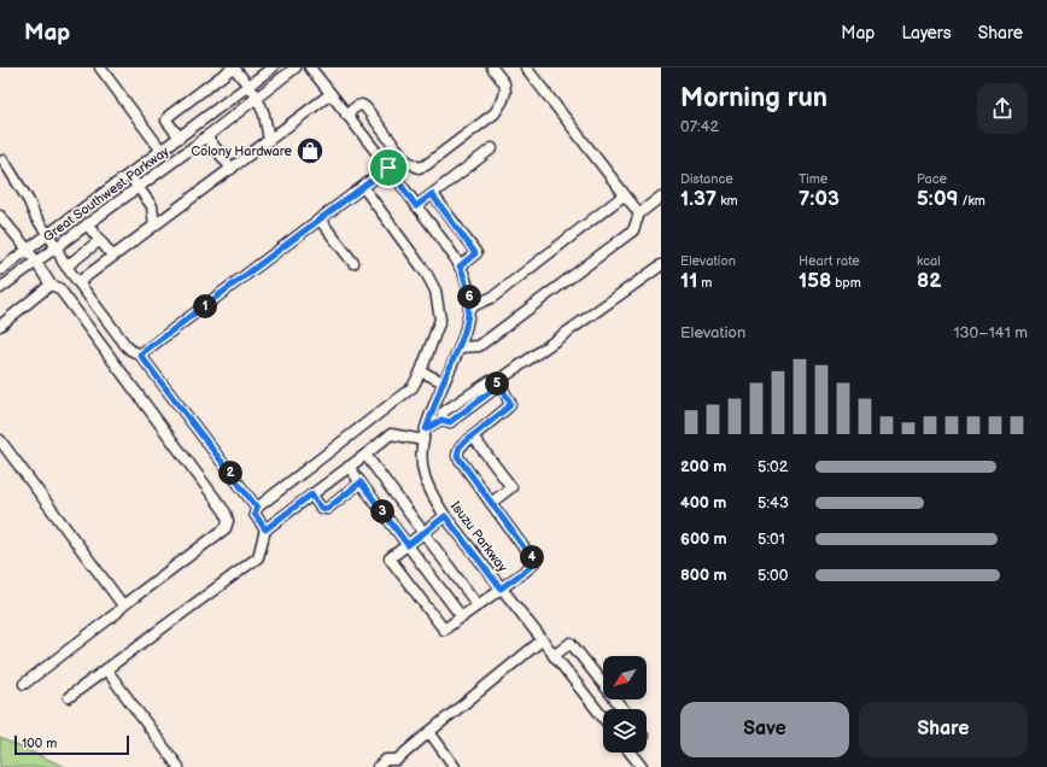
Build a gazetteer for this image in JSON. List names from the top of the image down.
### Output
{
  "streets": {
    "street": ["Great Southwest Parkway", "Isuzu Parkway"]
  },
  "places": {
    "shop": ["Colony Hardware"]
  },
  "scale_bar": "100 m",
  "north": "bottom left",
  "page": {
    "header": "Map",
    "nav": ["Map", "Layers", "Share"],
    "heading": ["Morning run", "07:42"],
    "stats": [
      ["Distance", "1.37 km"],
      ["Time", "7:03"],
      ["Pace", "5:09 /km"],
      ["Elevation", "11 m"],
      ["Heart rate", "158 bpm"],
      ["kcal", "82"]
    ],
    "pins": [
      "6",
      "1",
      "5",
      "2",
      "3",
      "4"
    ],
    "chart": ["Elevation", "130–141 m"],
    "list": [
      {
        "name": "200 m",
        "note": "5:02"
      },
      {
        "name": "400 m",
        "note": "5:43"
      },
      {
        "name": "600 m",
        "note": "5:01"
      },
      {
        "name": "800 m",
        "note": "5:00"
      }
    ],
    "buttons": ["Save", "Share"],
    "scale": "100 m"
  }
}
